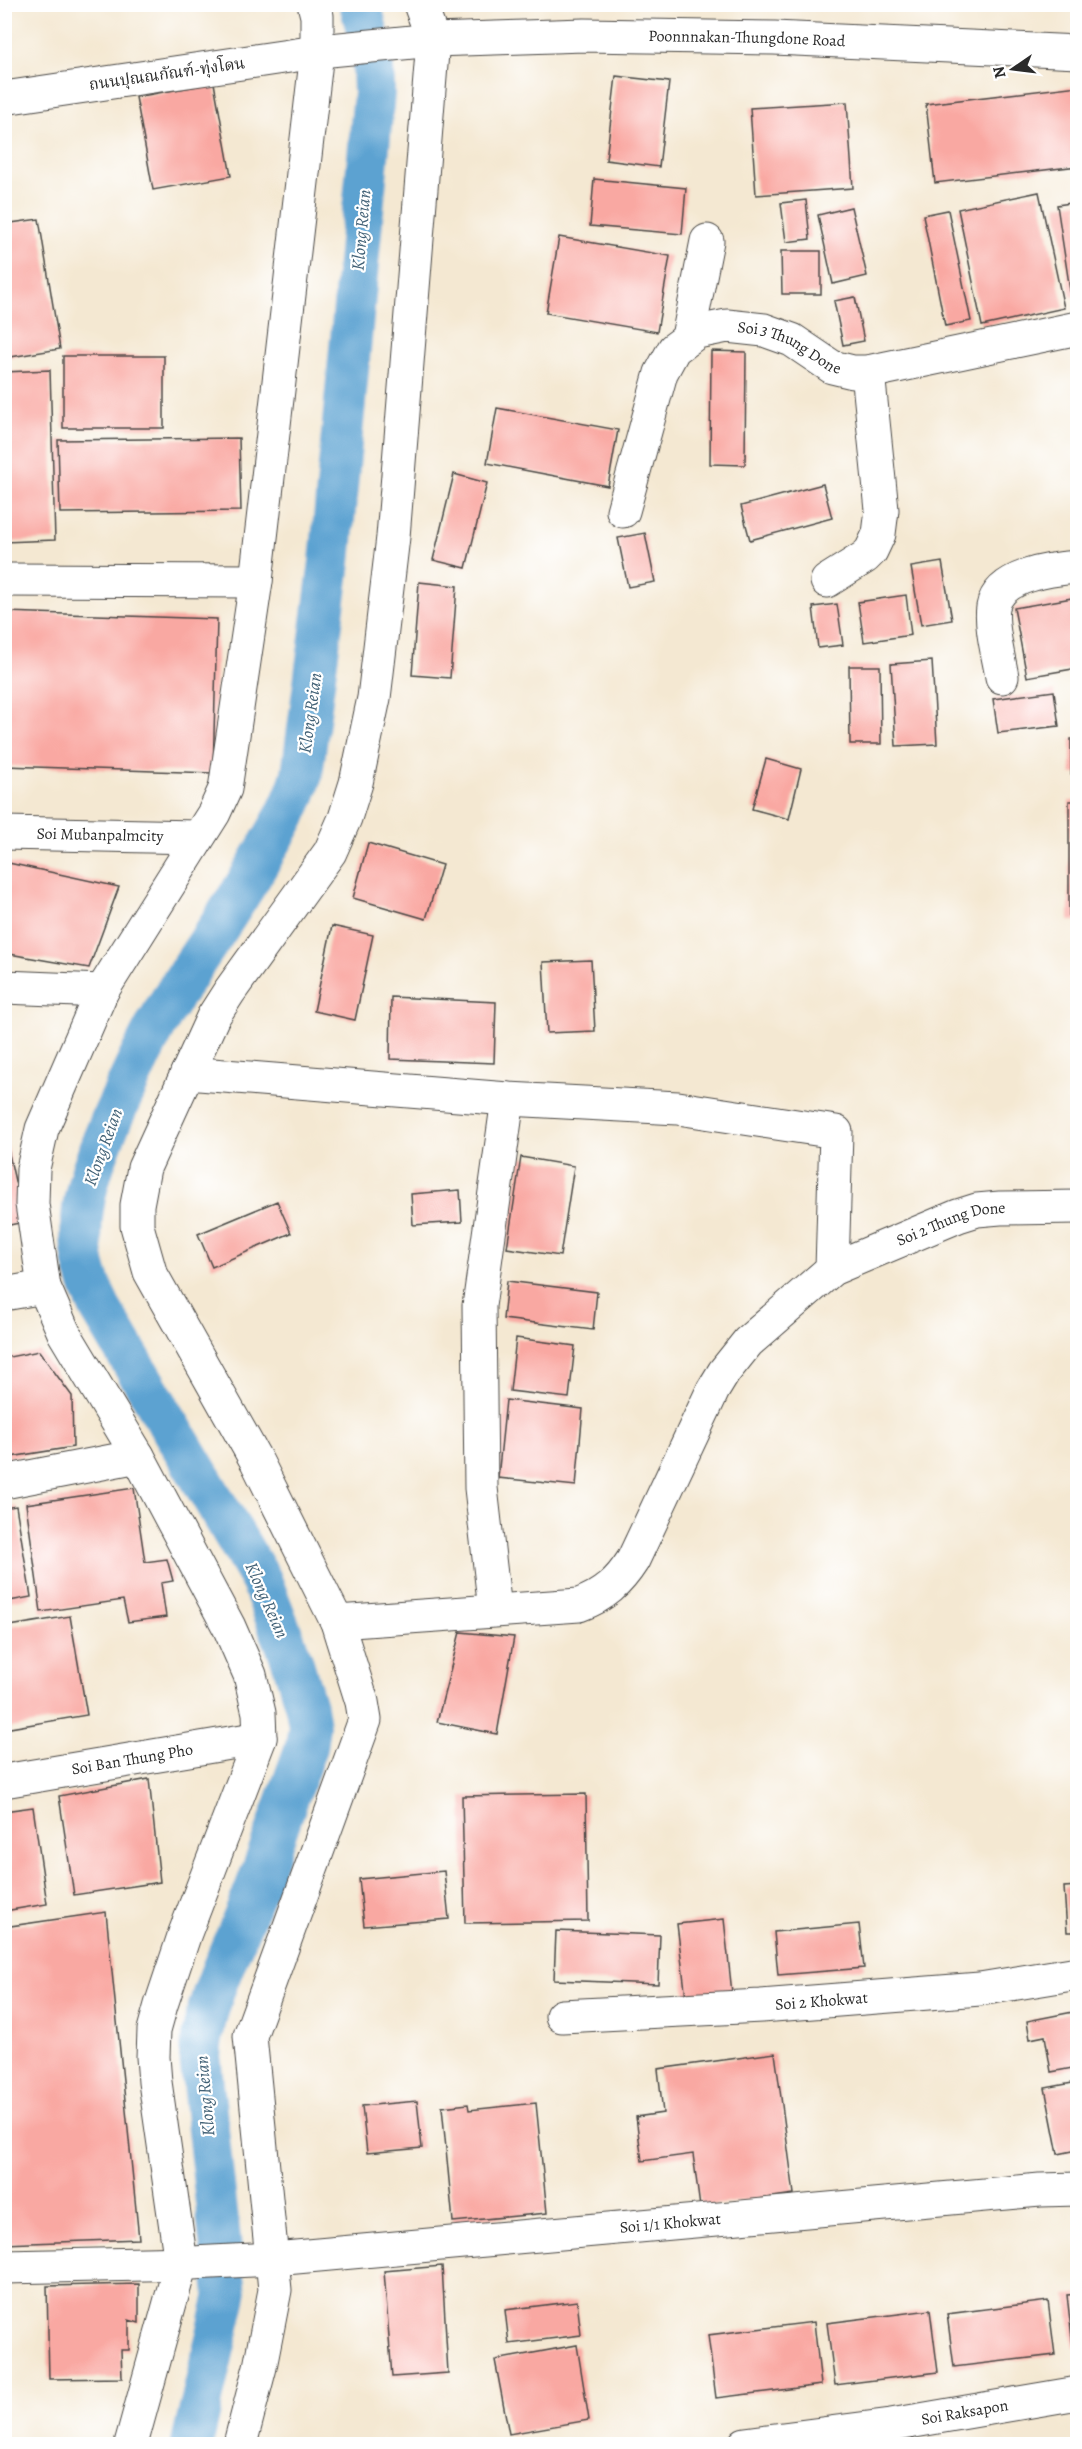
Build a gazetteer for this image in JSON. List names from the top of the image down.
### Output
{
  "streets": {
    "street": [
      "Poonnnakan-Thungdone Road",
      "ถนนปุณณกัณฑ์-ทุ่งโดน",
      "Soi 3 Thung Done",
      "Soi Mubanpalmcity",
      "Soi 2 Thung Done",
      "Soi Ban Thung Pho",
      "Soi 2 Khokwat",
      "Soi 1/1 Khokwat",
      "Soi Raksapon"
    ]
  },
  "crossings": [
    ["Poonnnakan-Thungdone Road", "ถนนปุณณกัณฑ์-ทุ่งโดน"]
  ],
  "water": ["Klong Reian"],
  "north": "left"
}
